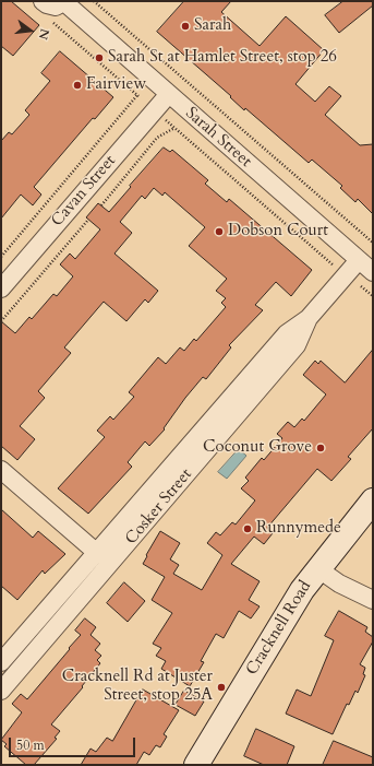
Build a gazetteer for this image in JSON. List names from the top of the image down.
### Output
{
  "streets": {
    "street": [
      "Sarah Street",
      "Cavan Street",
      "Cosker Street",
      "Cracknell Road"
    ]
  },
  "crossings": [
    ["Sarah Street", "Cavan Street"],
    ["Sarah Street", "Cosker Street"]
  ],
  "places": [
    "Sarah",
    "Sarah St at Hamlet Street, stop 26",
    "Fairview",
    "Dobson Court",
    "Coconut Grove",
    "Runnymede",
    "Cracknell Rd at Juster Street, stop 25A"
  ],
  "scale_bar": "50 m",
  "north": "right"
}
